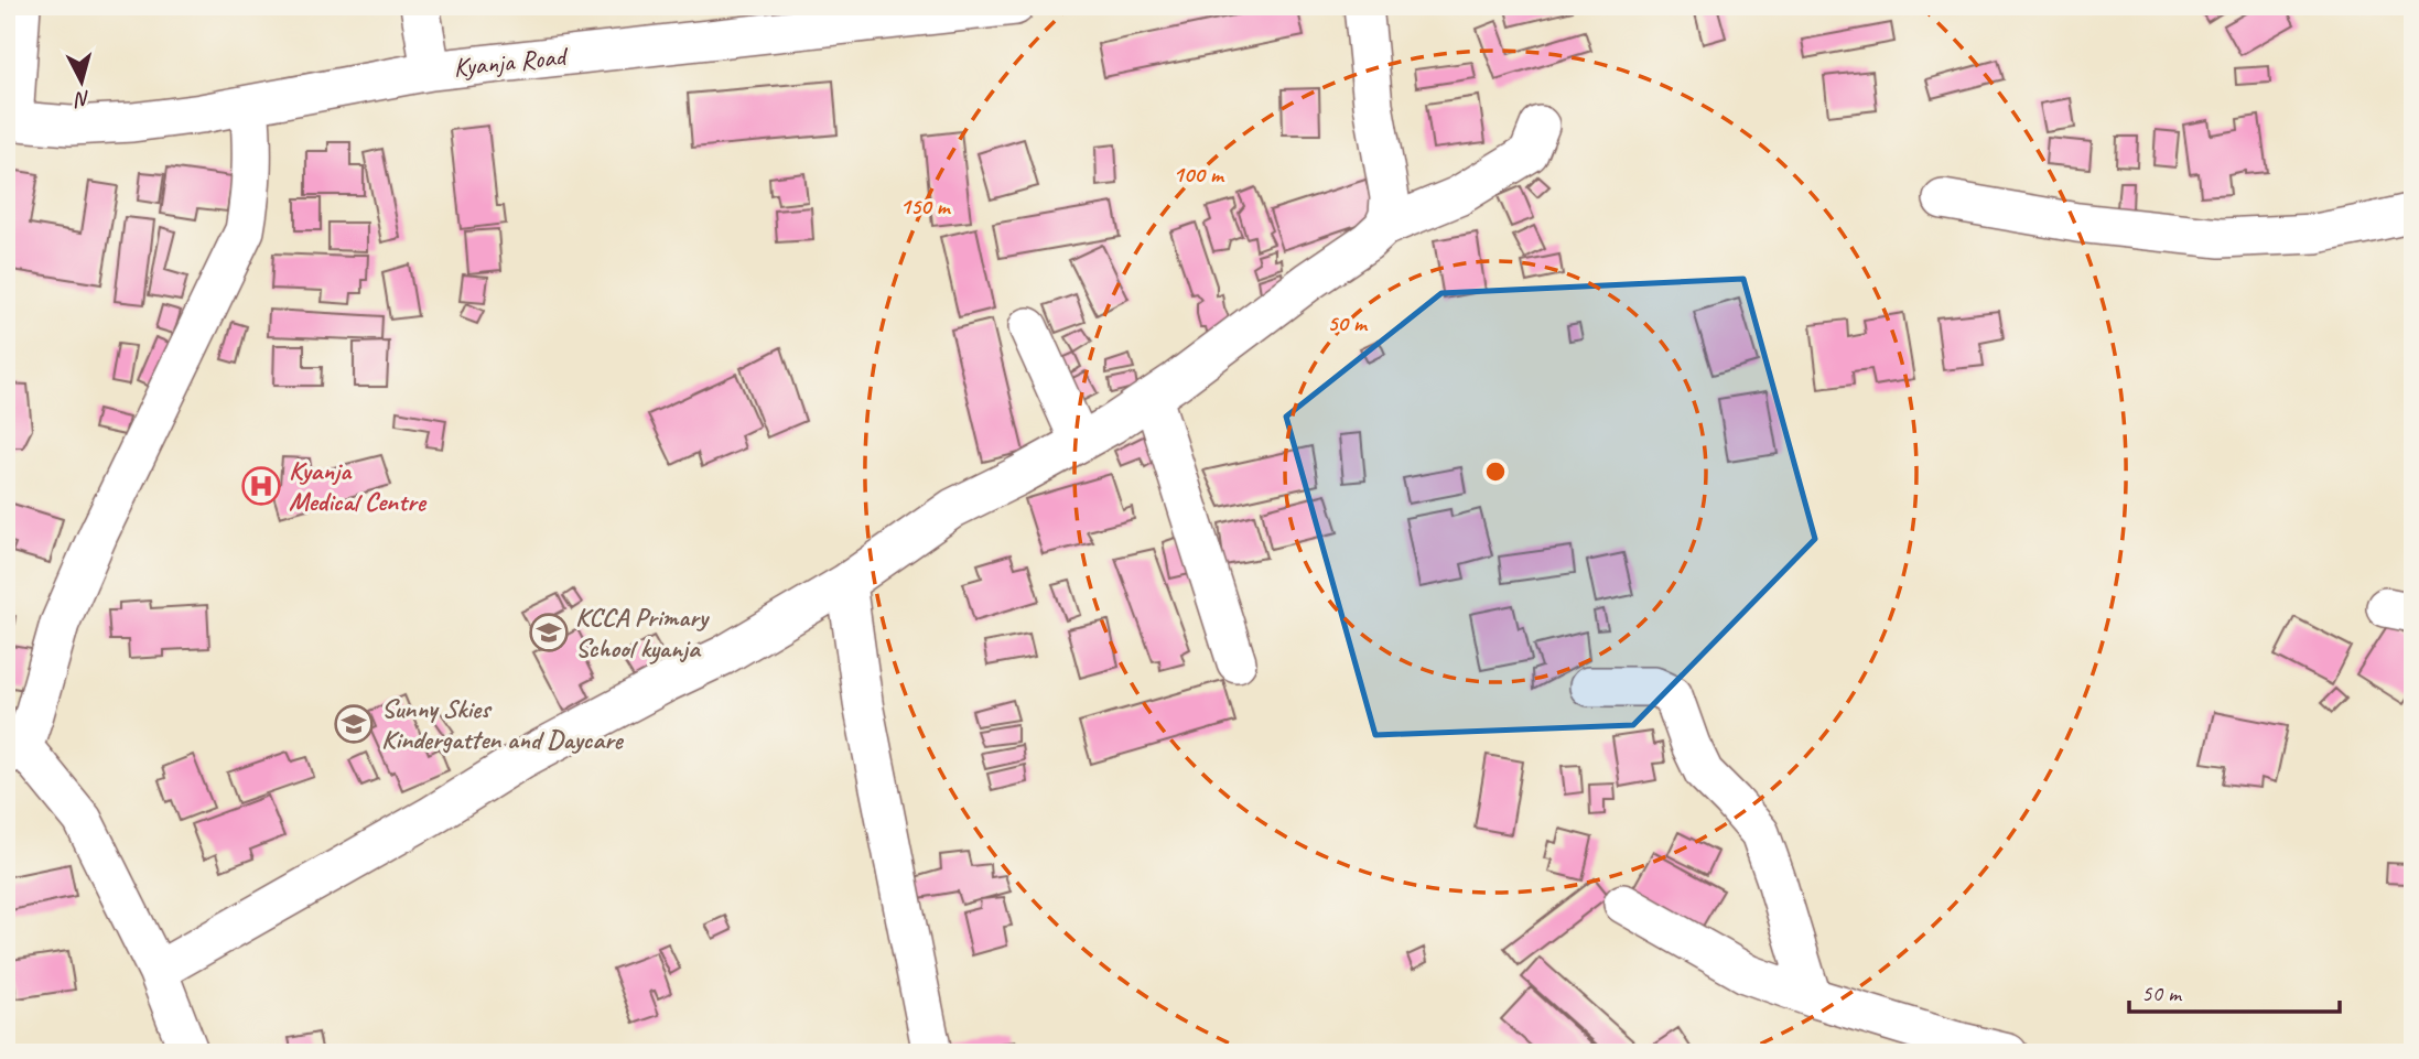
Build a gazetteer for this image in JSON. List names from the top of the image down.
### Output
{
  "streets": {
    "street": ["Kyanja Road"]
  },
  "places": {
    "hospital": ["Kyanja Medical Centre"],
    "school or university": ["KCCA Primary School kyanja", "Sunny Skies Kindergatten and Daycare"]
  },
  "scale_bar": "50 m",
  "north": "bottom",
  "rings": ["100 m", "150 m", "50 m"]
}
